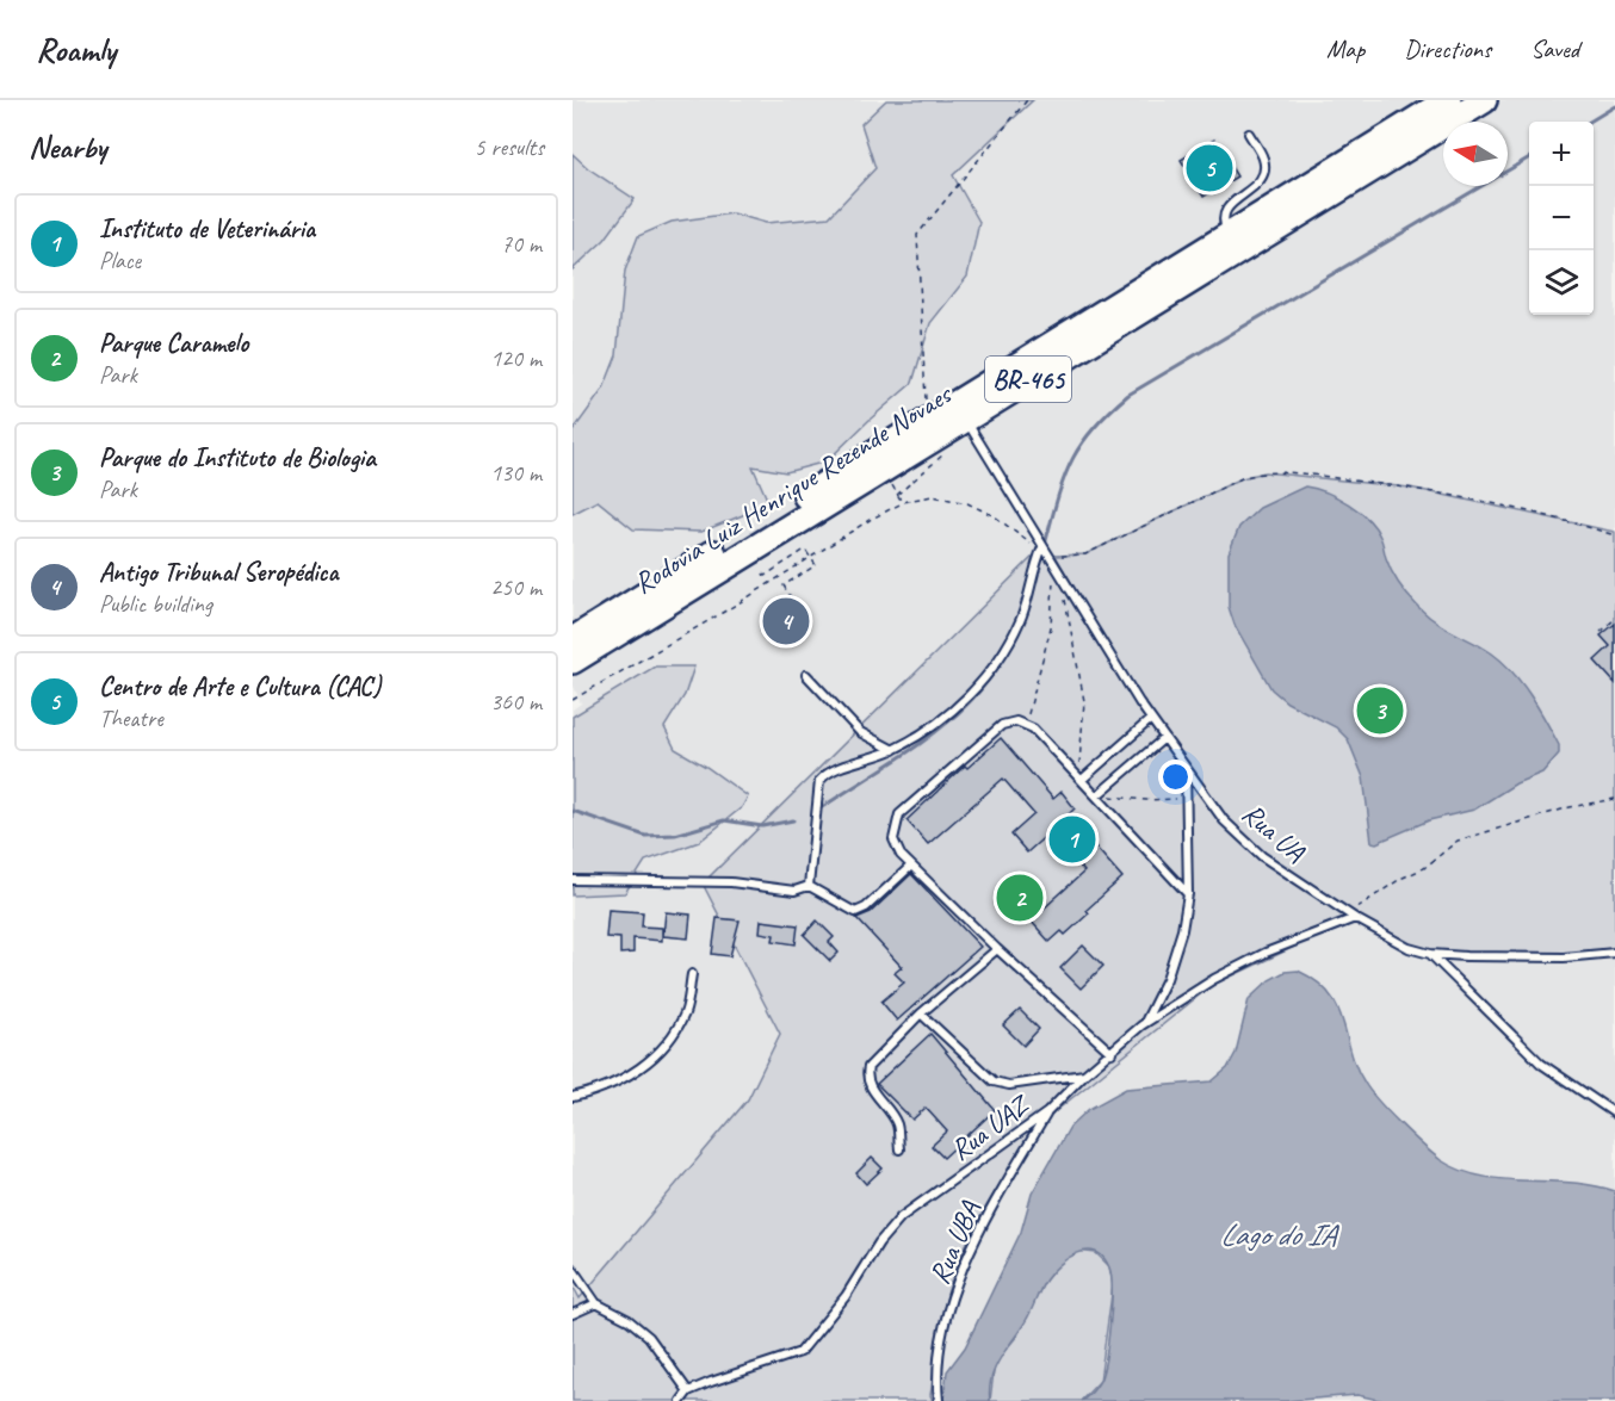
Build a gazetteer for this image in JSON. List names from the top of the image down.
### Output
{
  "streets": {
    "highway": ["BR-465", "Rodovia Luiz Henrique Rezende Novaes"],
    "lane": ["Rua UA", "Rua UAZ", "Rua UBA"]
  },
  "crossings": [
    ["Rodovia Luiz Henrique Rezende Novaes", "Rua UA"],
    ["Rua UA", "Rua UAZ"],
    ["Rua UAZ", "Rua UBA"]
  ],
  "water": ["Lago do IA"],
  "north": "left",
  "page": {
    "header": "Roamly",
    "nav": ["Map", "Directions", "Saved"],
    "heading": ["Nearby", "5 results"],
    "map_buttons": ["+", "−"],
    "pins": [
      "5",
      "4",
      "3",
      "1",
      "2"
    ],
    "list": [
      {
        "mark": "1",
        "name": "Instituto de Veterinária",
        "note": "Place",
        "value": "70 m"
      },
      {
        "mark": "2",
        "name": "Parque Caramelo",
        "note": "Park",
        "value": "120 m"
      },
      {
        "mark": "3",
        "name": "Parque do Instituto de Biologia",
        "note": "Park",
        "value": "130 m"
      },
      {
        "mark": "4",
        "name": "Antigo Tribunal Seropédica",
        "note": "Public building",
        "value": "250 m"
      },
      {
        "mark": "5",
        "name": "Centro de Arte e Cultura (CAC)",
        "note": "Theatre",
        "value": "360 m"
      }
    ]
  }
}
